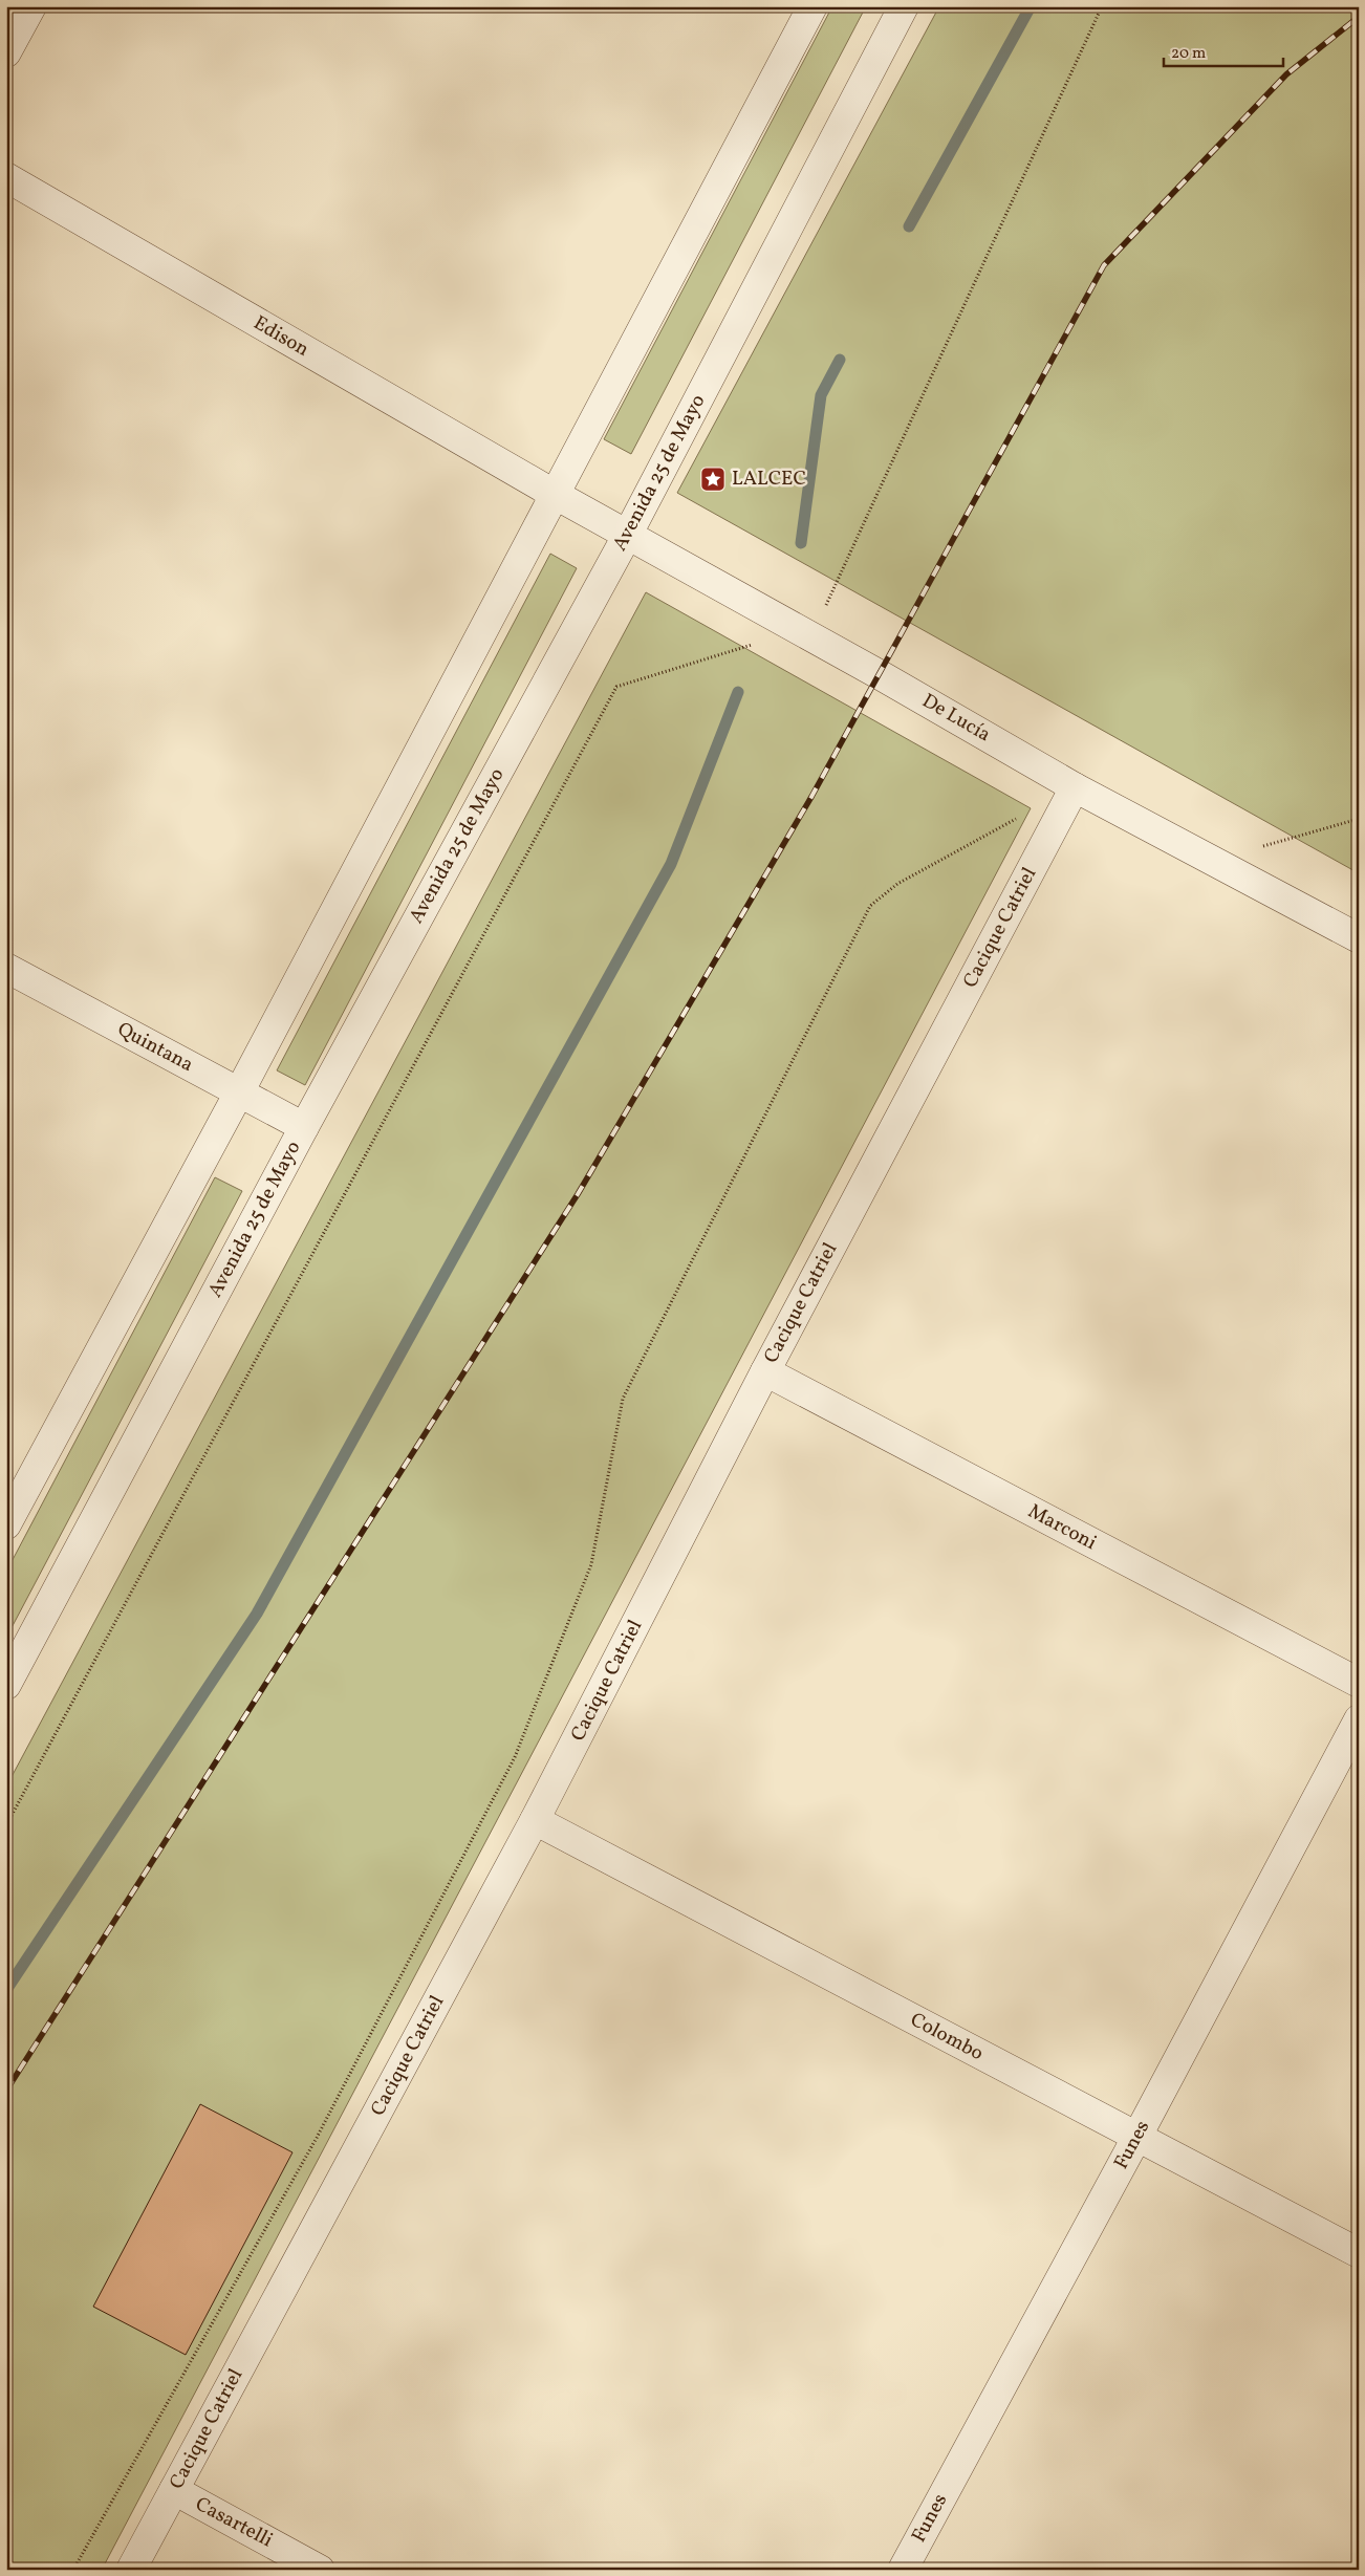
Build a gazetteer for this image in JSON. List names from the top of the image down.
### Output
{
  "streets": {
    "street": [
      "Edison",
      "Avenida 25 de Mayo",
      "De Lucía",
      "Cacique Catriel",
      "Quintana",
      "Marconi",
      "Colombo",
      "Funes",
      "Casartelli"
    ]
  },
  "crossings": [
    ["Edison", "De Lucía"],
    ["Avenida 25 de Mayo", "De Lucía"],
    ["Avenida 25 de Mayo", "Quintana"],
    ["De Lucía", "Cacique Catriel"],
    ["Cacique Catriel", "Marconi"],
    ["Cacique Catriel", "Colombo"],
    ["Cacique Catriel", "Casartelli"],
    ["Colombo", "Funes"]
  ],
  "places": {
    "place": ["LALCEC"]
  },
  "scale_bar": "20 m"
}
